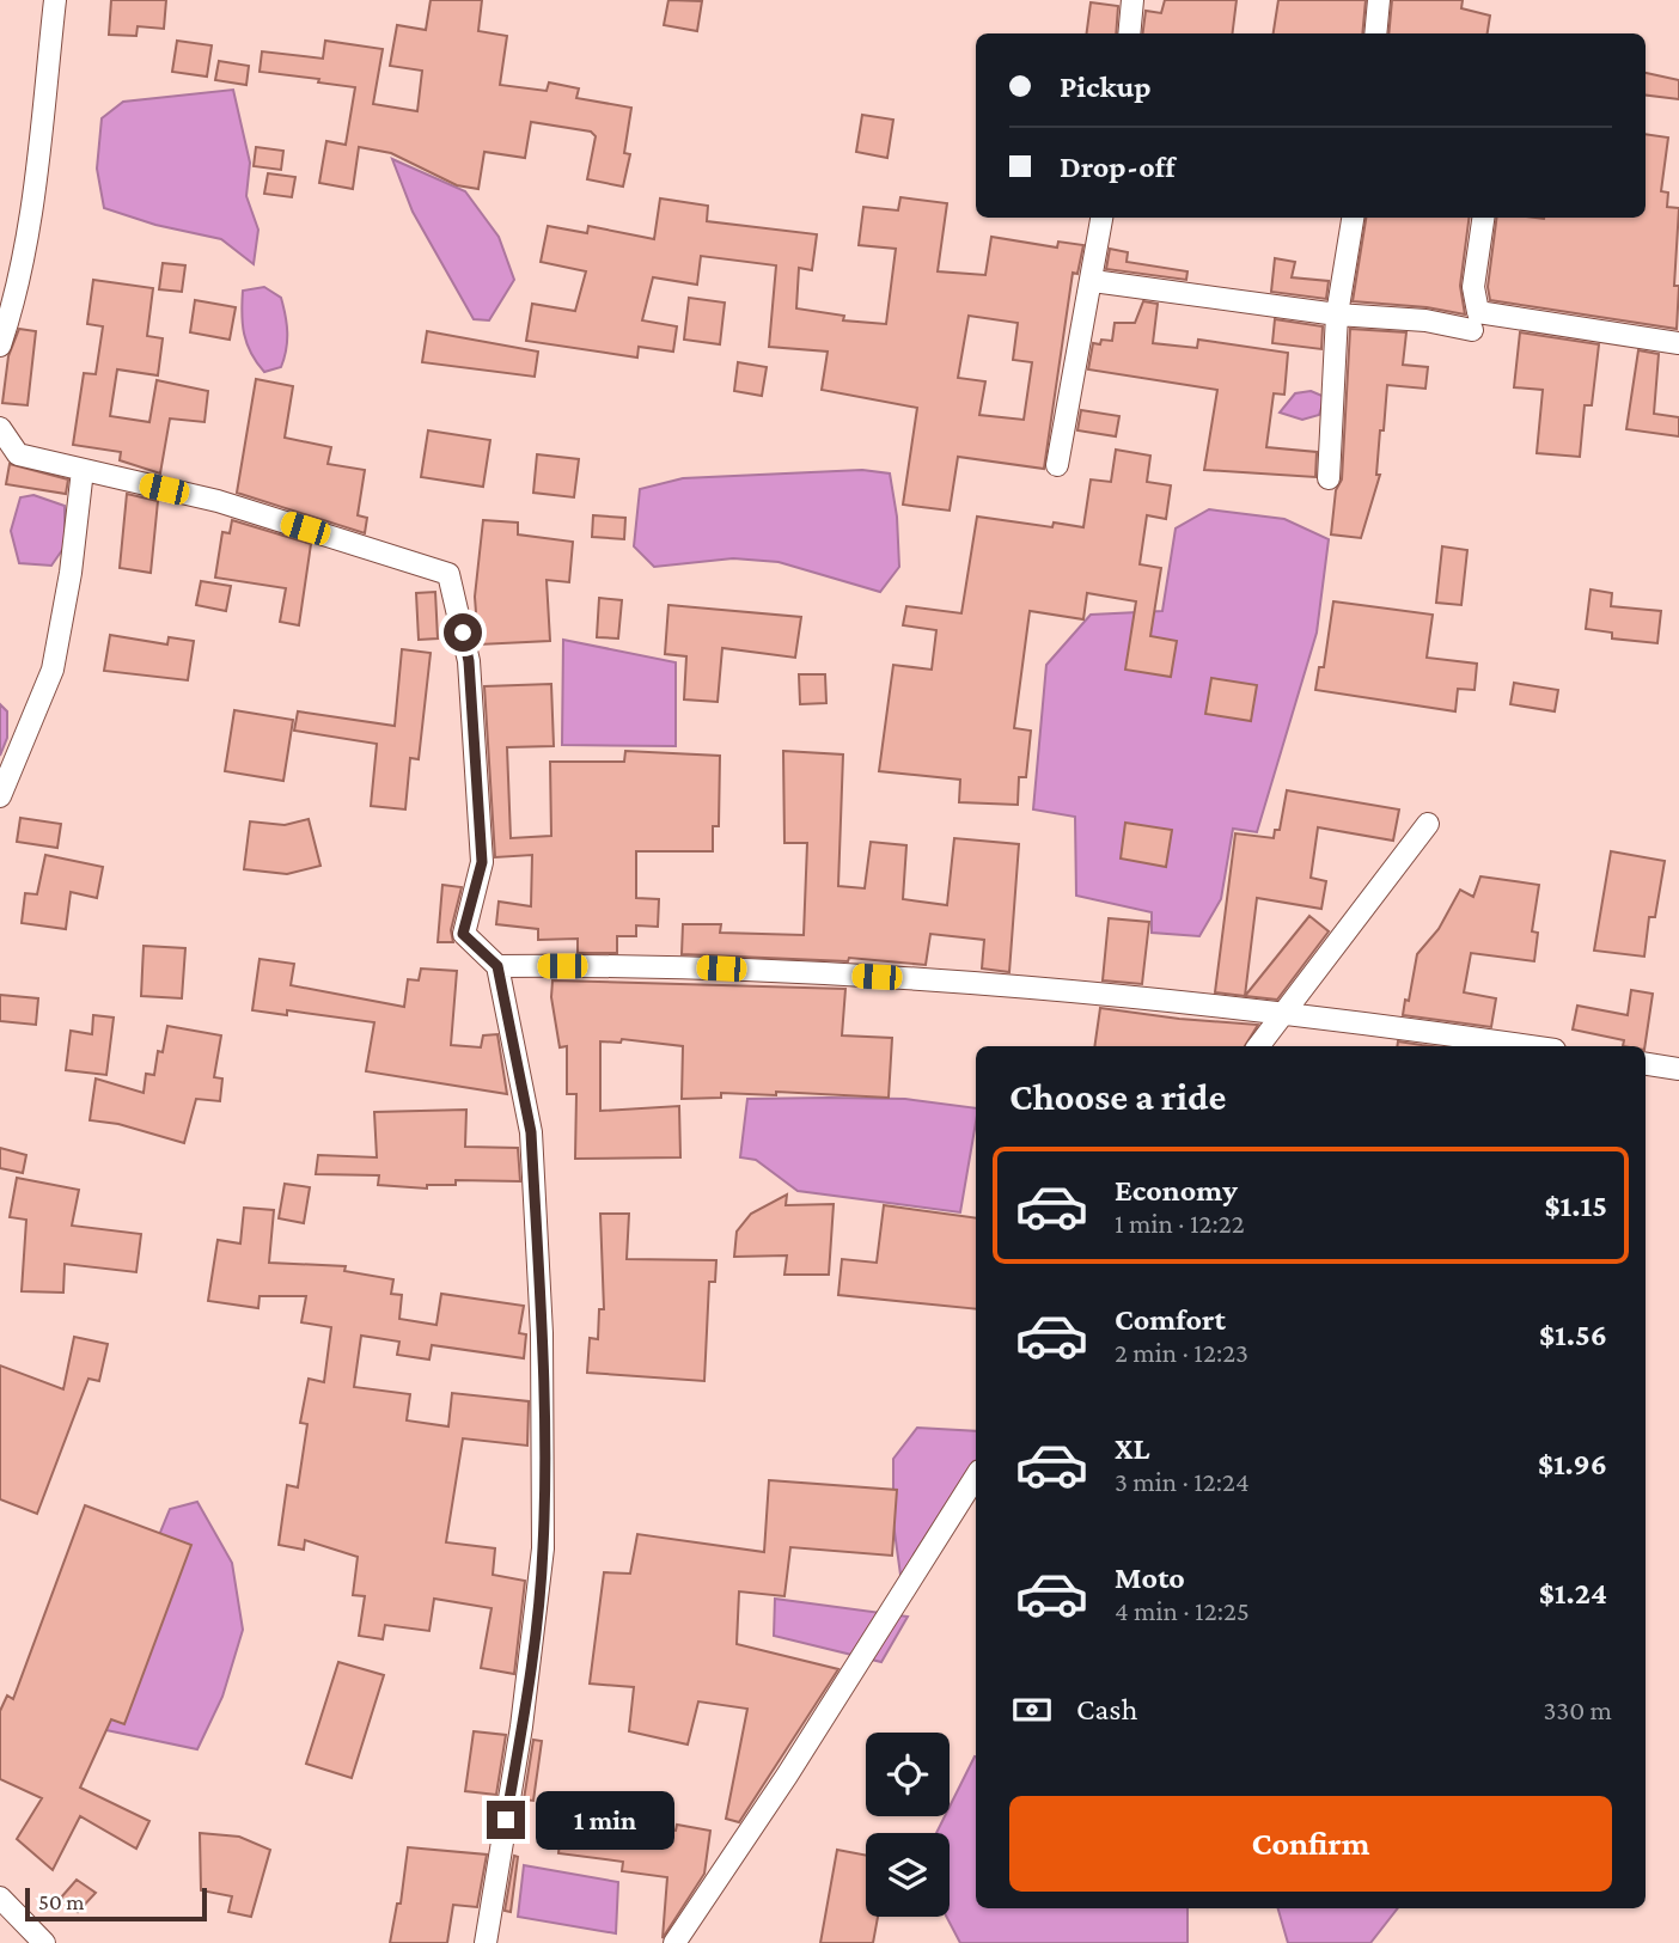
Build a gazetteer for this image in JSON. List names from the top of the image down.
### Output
{
  "scale_bar": "50 m",
  "page": {
    "banner": ["Pickup", "Drop-off"],
    "heading": "Choose a ride",
    "list": [
      {
        "name": "Economy",
        "note": "1 min · 12:22",
        "value": "$1.15"
      },
      {
        "name": "Comfort",
        "note": "2 min · 12:23",
        "value": "$1.56"
      },
      {
        "name": "XL",
        "note": "3 min · 12:24",
        "value": "$1.96"
      },
      {
        "name": "Moto",
        "note": "4 min · 12:25",
        "value": "$1.24"
      }
    ],
    "pay": ["Cash", "330 m"],
    "buttons": "Confirm",
    "bubble": "1 min",
    "scale": "50 m"
  }
}
